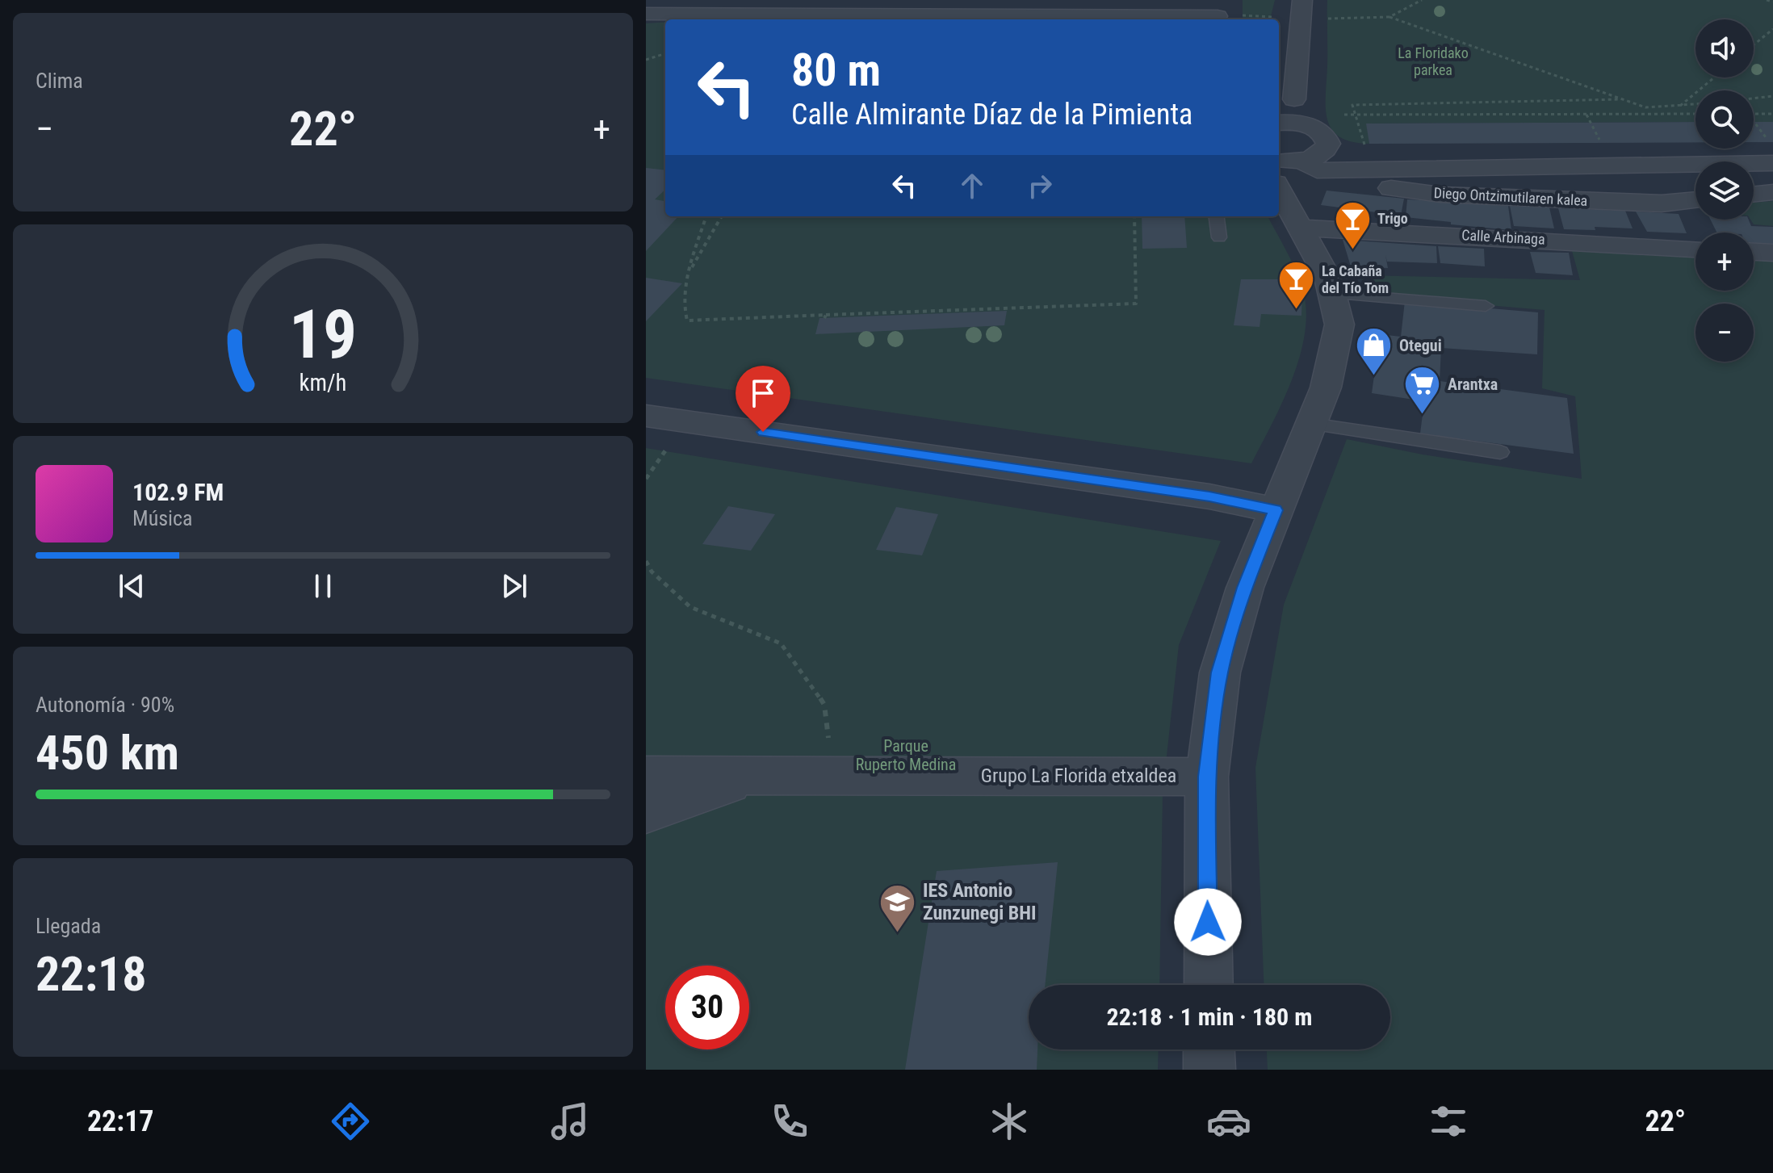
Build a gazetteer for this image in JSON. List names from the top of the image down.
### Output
{
  "streets": {
    "street": ["Diego Ontzimutilaren kalea", "Calle Arbinaga", "Grupo La Florida etxaldea"]
  },
  "parks": ["La Floridako parkea", "Parque Ruperto Medina"],
  "places": {
    "bar": ["Trigo", "La Cabaña del Tío Tom"],
    "shop": ["Otegui"],
    "supermarket": ["Arantxa"],
    "school or university": ["IES Antonio Zunzunegi BHI"]
  },
  "page": {
    "tile": [
      "Clima",
      ["Autonomía · 90%", "450 km"],
      ["Llegada", "22:18"]
    ],
    "map_buttons": ["+", "−"],
    "turn": ["80 m", "Calle Almirante Díaz de la Pimienta"],
    "heat": ["−", "22°", "+"],
    "song": ["102.9 FM", "Música"],
    "limit": "30",
    "trip": "22:18 · 1 min · 180 m",
    "tabs": ["22:17", "22°"],
    "gauge": ["19", "km/h"]
  }
}
